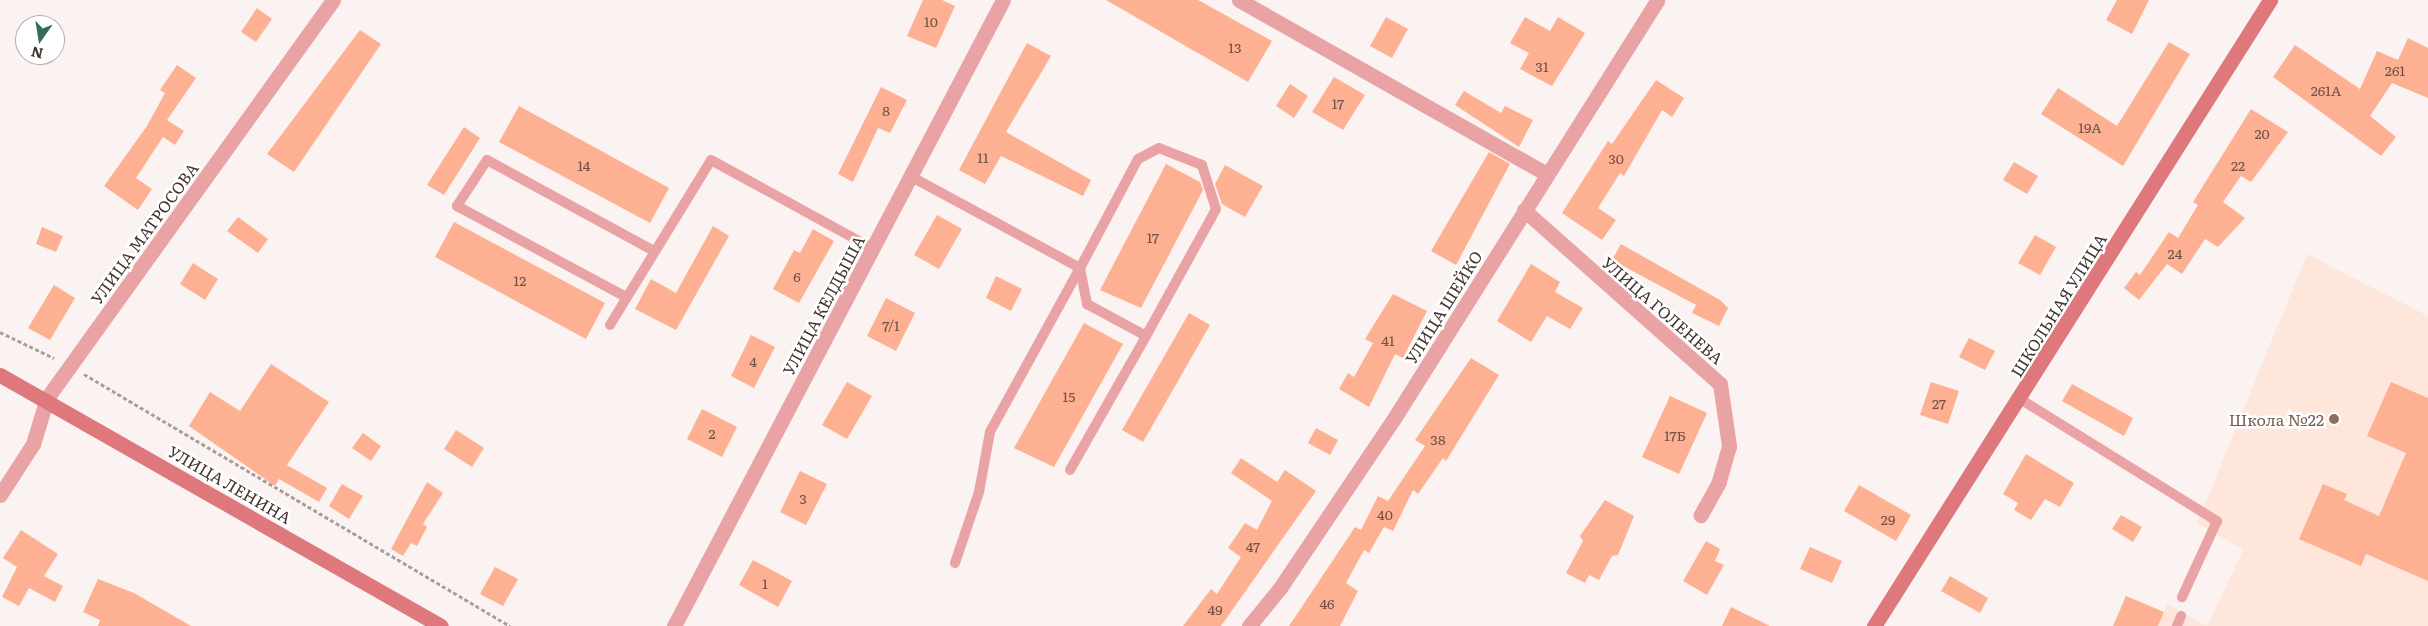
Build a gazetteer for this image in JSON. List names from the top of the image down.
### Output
{
  "streets": {
    "street": [
      "УЛИЦА МАТРОСОВА",
      "УЛИЦА КЕЛДЫША",
      "ШКОЛЬНАЯ УЛИЦА",
      "УЛИЦА ШЕЙКО",
      "УЛИЦА ГОЛЕНЕВА",
      "УЛИЦА ЛЕНИНА"
    ]
  },
  "crossings": [
    ["УЛИЦА МАТРОСОВА", "УЛИЦА ЛЕНИНА"],
    ["УЛИЦА ШЕЙКО", "УЛИЦА ГОЛЕНЕВА"]
  ],
  "places": ["Школа №22"],
  "house_numbers": [
    "10",
    "13",
    "31",
    "261",
    "261А",
    "17",
    "8",
    "19А",
    "20",
    "11",
    "30",
    "14",
    "22",
    "17",
    "24",
    "6",
    "12",
    "7/1",
    "41",
    "4",
    "15",
    "27",
    "2",
    "17Б",
    "38",
    "3",
    "40",
    "29",
    "47",
    "1",
    "46",
    "49"
  ],
  "north": "bottom"
}
